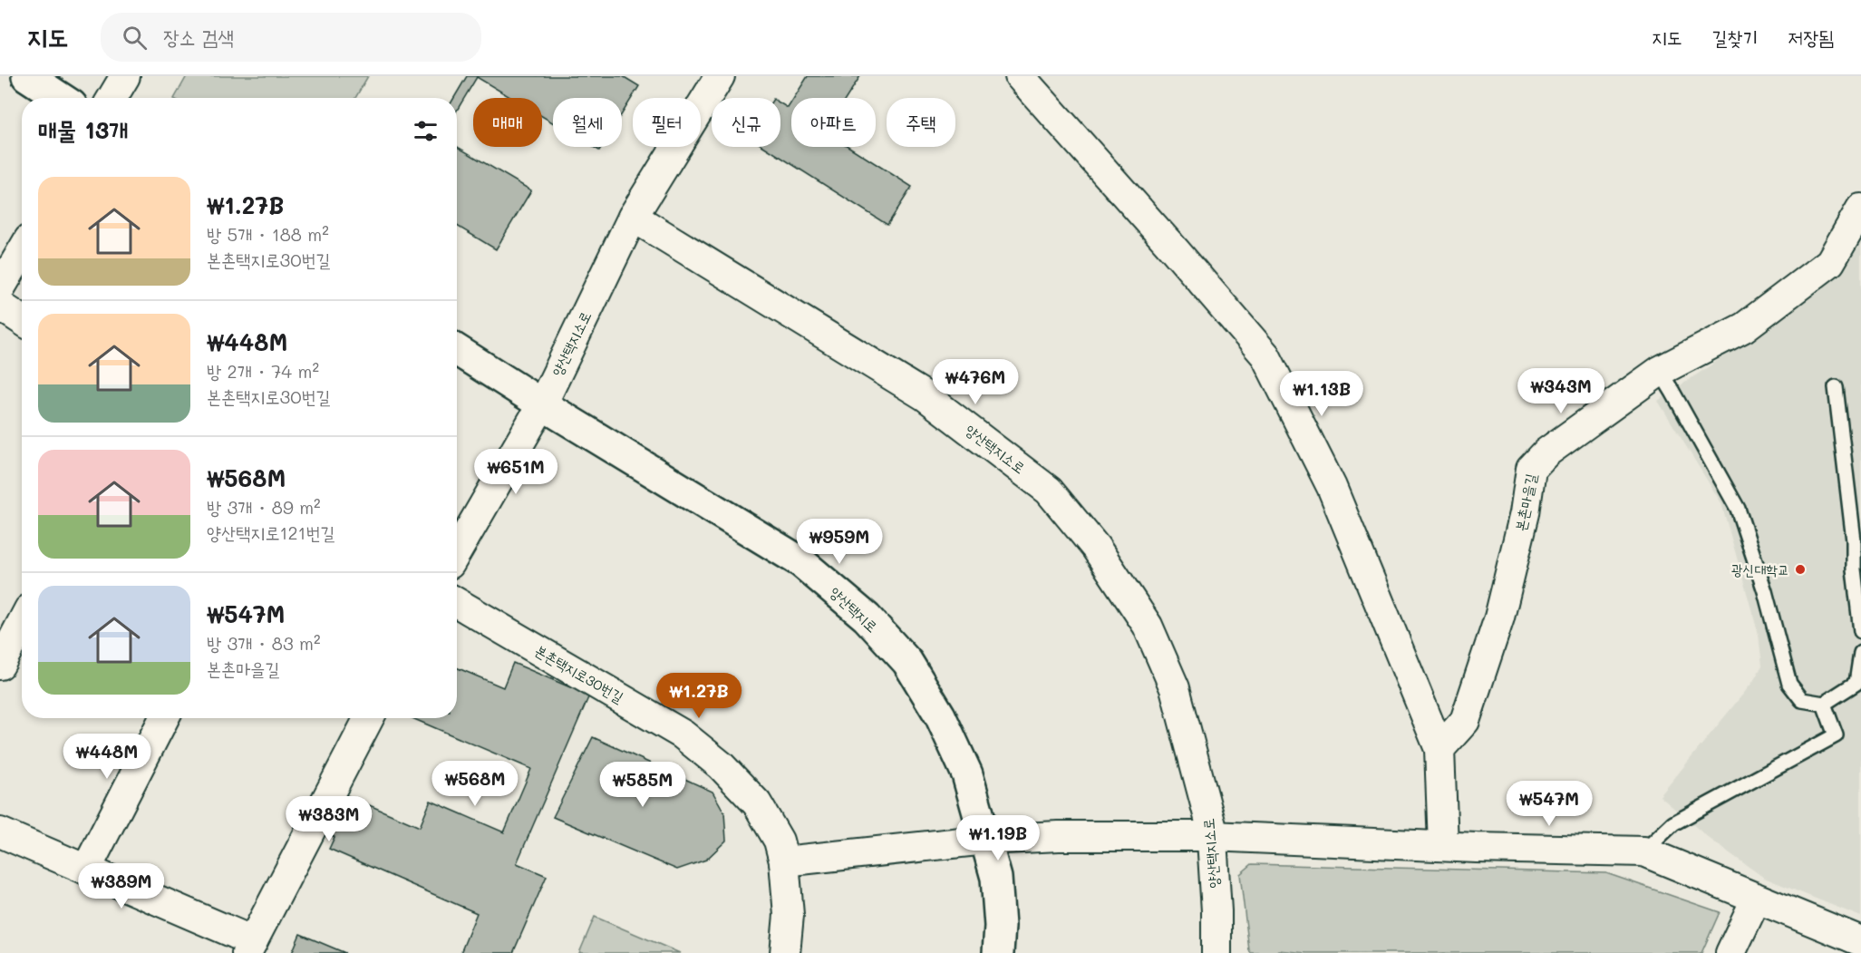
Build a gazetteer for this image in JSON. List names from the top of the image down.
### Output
{
  "streets": {
    "street": [
      "양산택지소로",
      "본촌마을길",
      "양산택지로",
      "본촌택지로30번길"
    ]
  },
  "crossings": [
    ["양산택지소로", "양산택지로"]
  ],
  "places": ["광신대학교"],
  "page": {
    "header": "지도",
    "search": "장소 검색",
    "nav": ["지도", "길찾기", "저장됨"],
    "chip": [
      "매매",
      "월세",
      "필터",
      "신규",
      "아파트",
      "주택"
    ],
    "heading": "매물 13개",
    "list": [
      {
        "name": "₩1.27B",
        "note": "방 5개 · 188 m² · 본촌택지로30번길"
      },
      {
        "name": "₩448M",
        "note": "방 2개 · 74 m² · 본촌택지로30번길"
      },
      {
        "name": "₩568M",
        "note": "방 3개 · 89 m² · 양산택지로121번길"
      },
      {
        "name": "₩547M",
        "note": "방 3개 · 83 m² · 본촌마을길"
      }
    ],
    "price": [
      "₩476M",
      "₩343M",
      "₩1.13B",
      "₩651M",
      "₩959M",
      "₩1.27B",
      "₩448M",
      "₩568M",
      "₩585M",
      "₩547M",
      "₩383M",
      "₩1.19B",
      "₩389M"
    ]
  }
}
